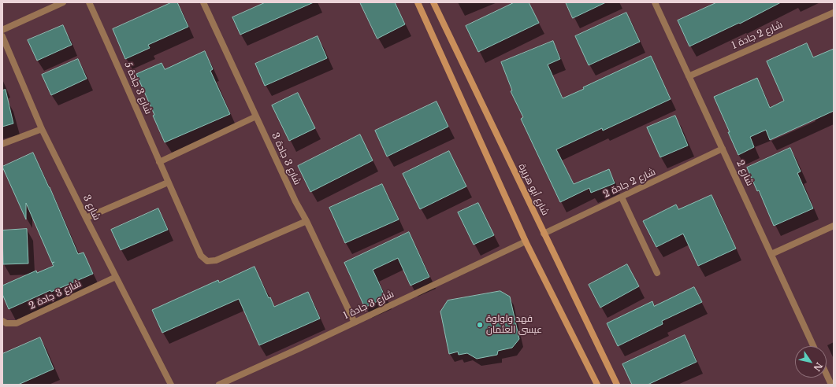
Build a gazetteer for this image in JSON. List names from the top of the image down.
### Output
{
  "streets": {
    "street": [
      "شارع 2 جادة 1",
      "شارع 3 جادة 5",
      "شارع 3 جادة 3",
      "شارع 2",
      "شارع 2 جادة 2",
      "شارع أبو هريرة",
      "شارع 3",
      "شارع 3 جادة 2",
      "شارع 3 جادة 1"
    ]
  },
  "crossings": [
    ["شارع 2 جادة 1", "شارع 2"],
    ["شارع 3 جادة 5", "شارع 3 جادة 3"],
    ["شارع 3 جادة 3", "شارع 3 جادة 1"],
    ["شارع 2", "شارع 2 جادة 2"],
    ["شارع 2 جادة 2", "شارع أبو هريرة"],
    ["شارع 3", "شارع 3 جادة 2"]
  ],
  "places": ["فهد ولولوة عيسى العثمان"],
  "north": "bottom right"
}
